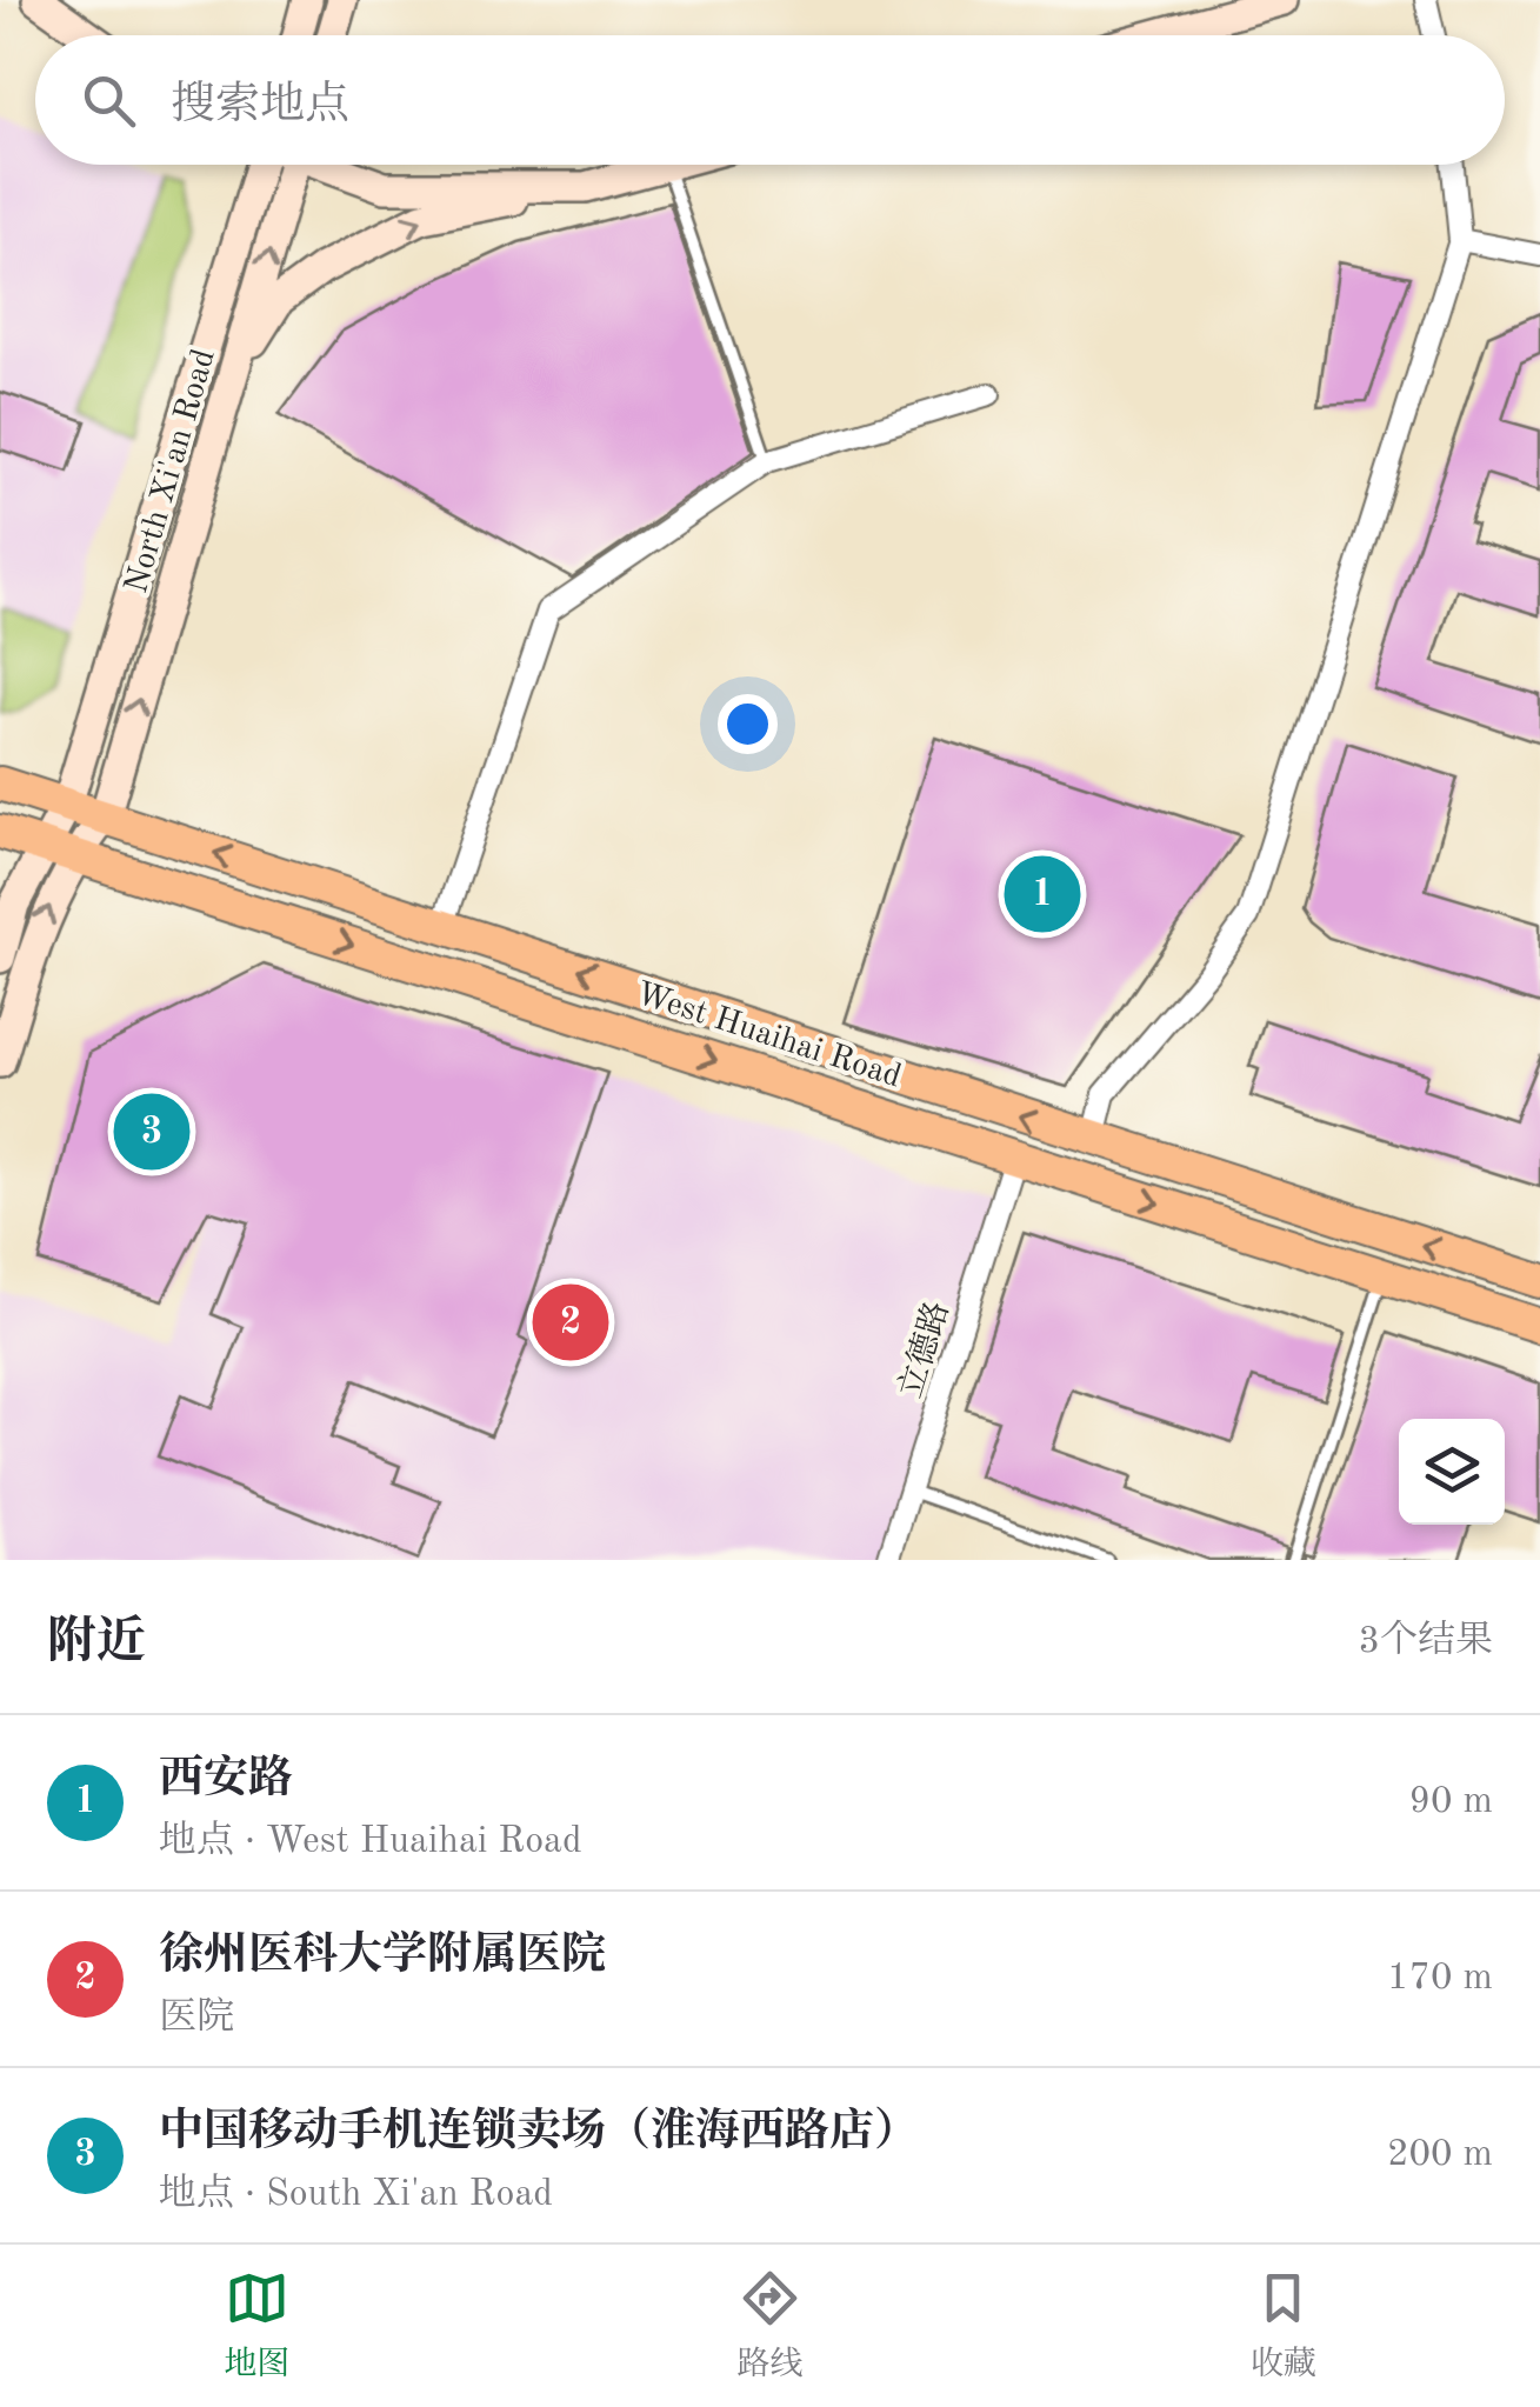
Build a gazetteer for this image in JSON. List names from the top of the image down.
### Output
{
  "streets": {
    "main road": ["North Xi'an Road", "West Huaihai Road"],
    "street": ["立德路"]
  },
  "crossings": [
    ["North Xi'an Road", "West Huaihai Road"],
    ["West Huaihai Road", "立德路"]
  ],
  "page": {
    "search": "搜索地点",
    "pins": ["1", "3", "2"],
    "heading": ["附近", "3个结果"],
    "list": [
      {
        "mark": "1",
        "name": "西安路",
        "note": "地点 · West Huaihai Road",
        "value": "90 m"
      },
      {
        "mark": "2",
        "name": "徐州医科大学附属医院",
        "note": "医院",
        "value": "170 m"
      },
      {
        "mark": "3",
        "name": "中国移动手机连锁卖场（淮海西路店）",
        "note": "地点 · South Xi'an Road",
        "value": "200 m"
      }
    ],
    "nav": ["地图", "路线", "收藏"]
  }
}
